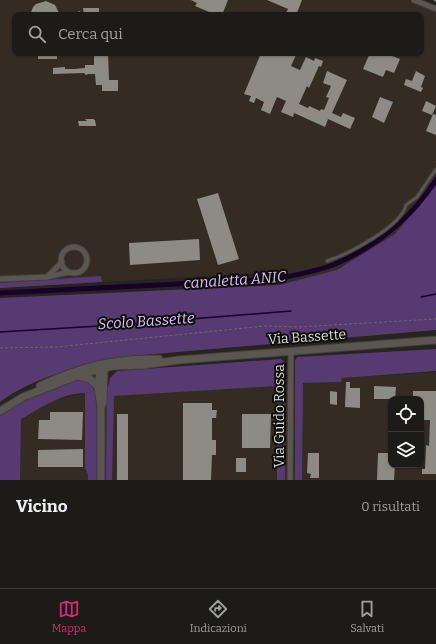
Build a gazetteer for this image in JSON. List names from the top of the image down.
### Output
{
  "streets": {
    "main road": ["Via Bassette"],
    "street": ["Via Guido Rossa"]
  },
  "crossings": [
    ["Via Bassette", "Via Guido Rossa"]
  ],
  "water": ["canaletta ANIC", "Scolo Bassette"],
  "page": {
    "search": "Cerca qui",
    "heading": ["Vicino", "0 risultati"],
    "nav": ["Mappa", "Indicazioni", "Salvati"]
  }
}
